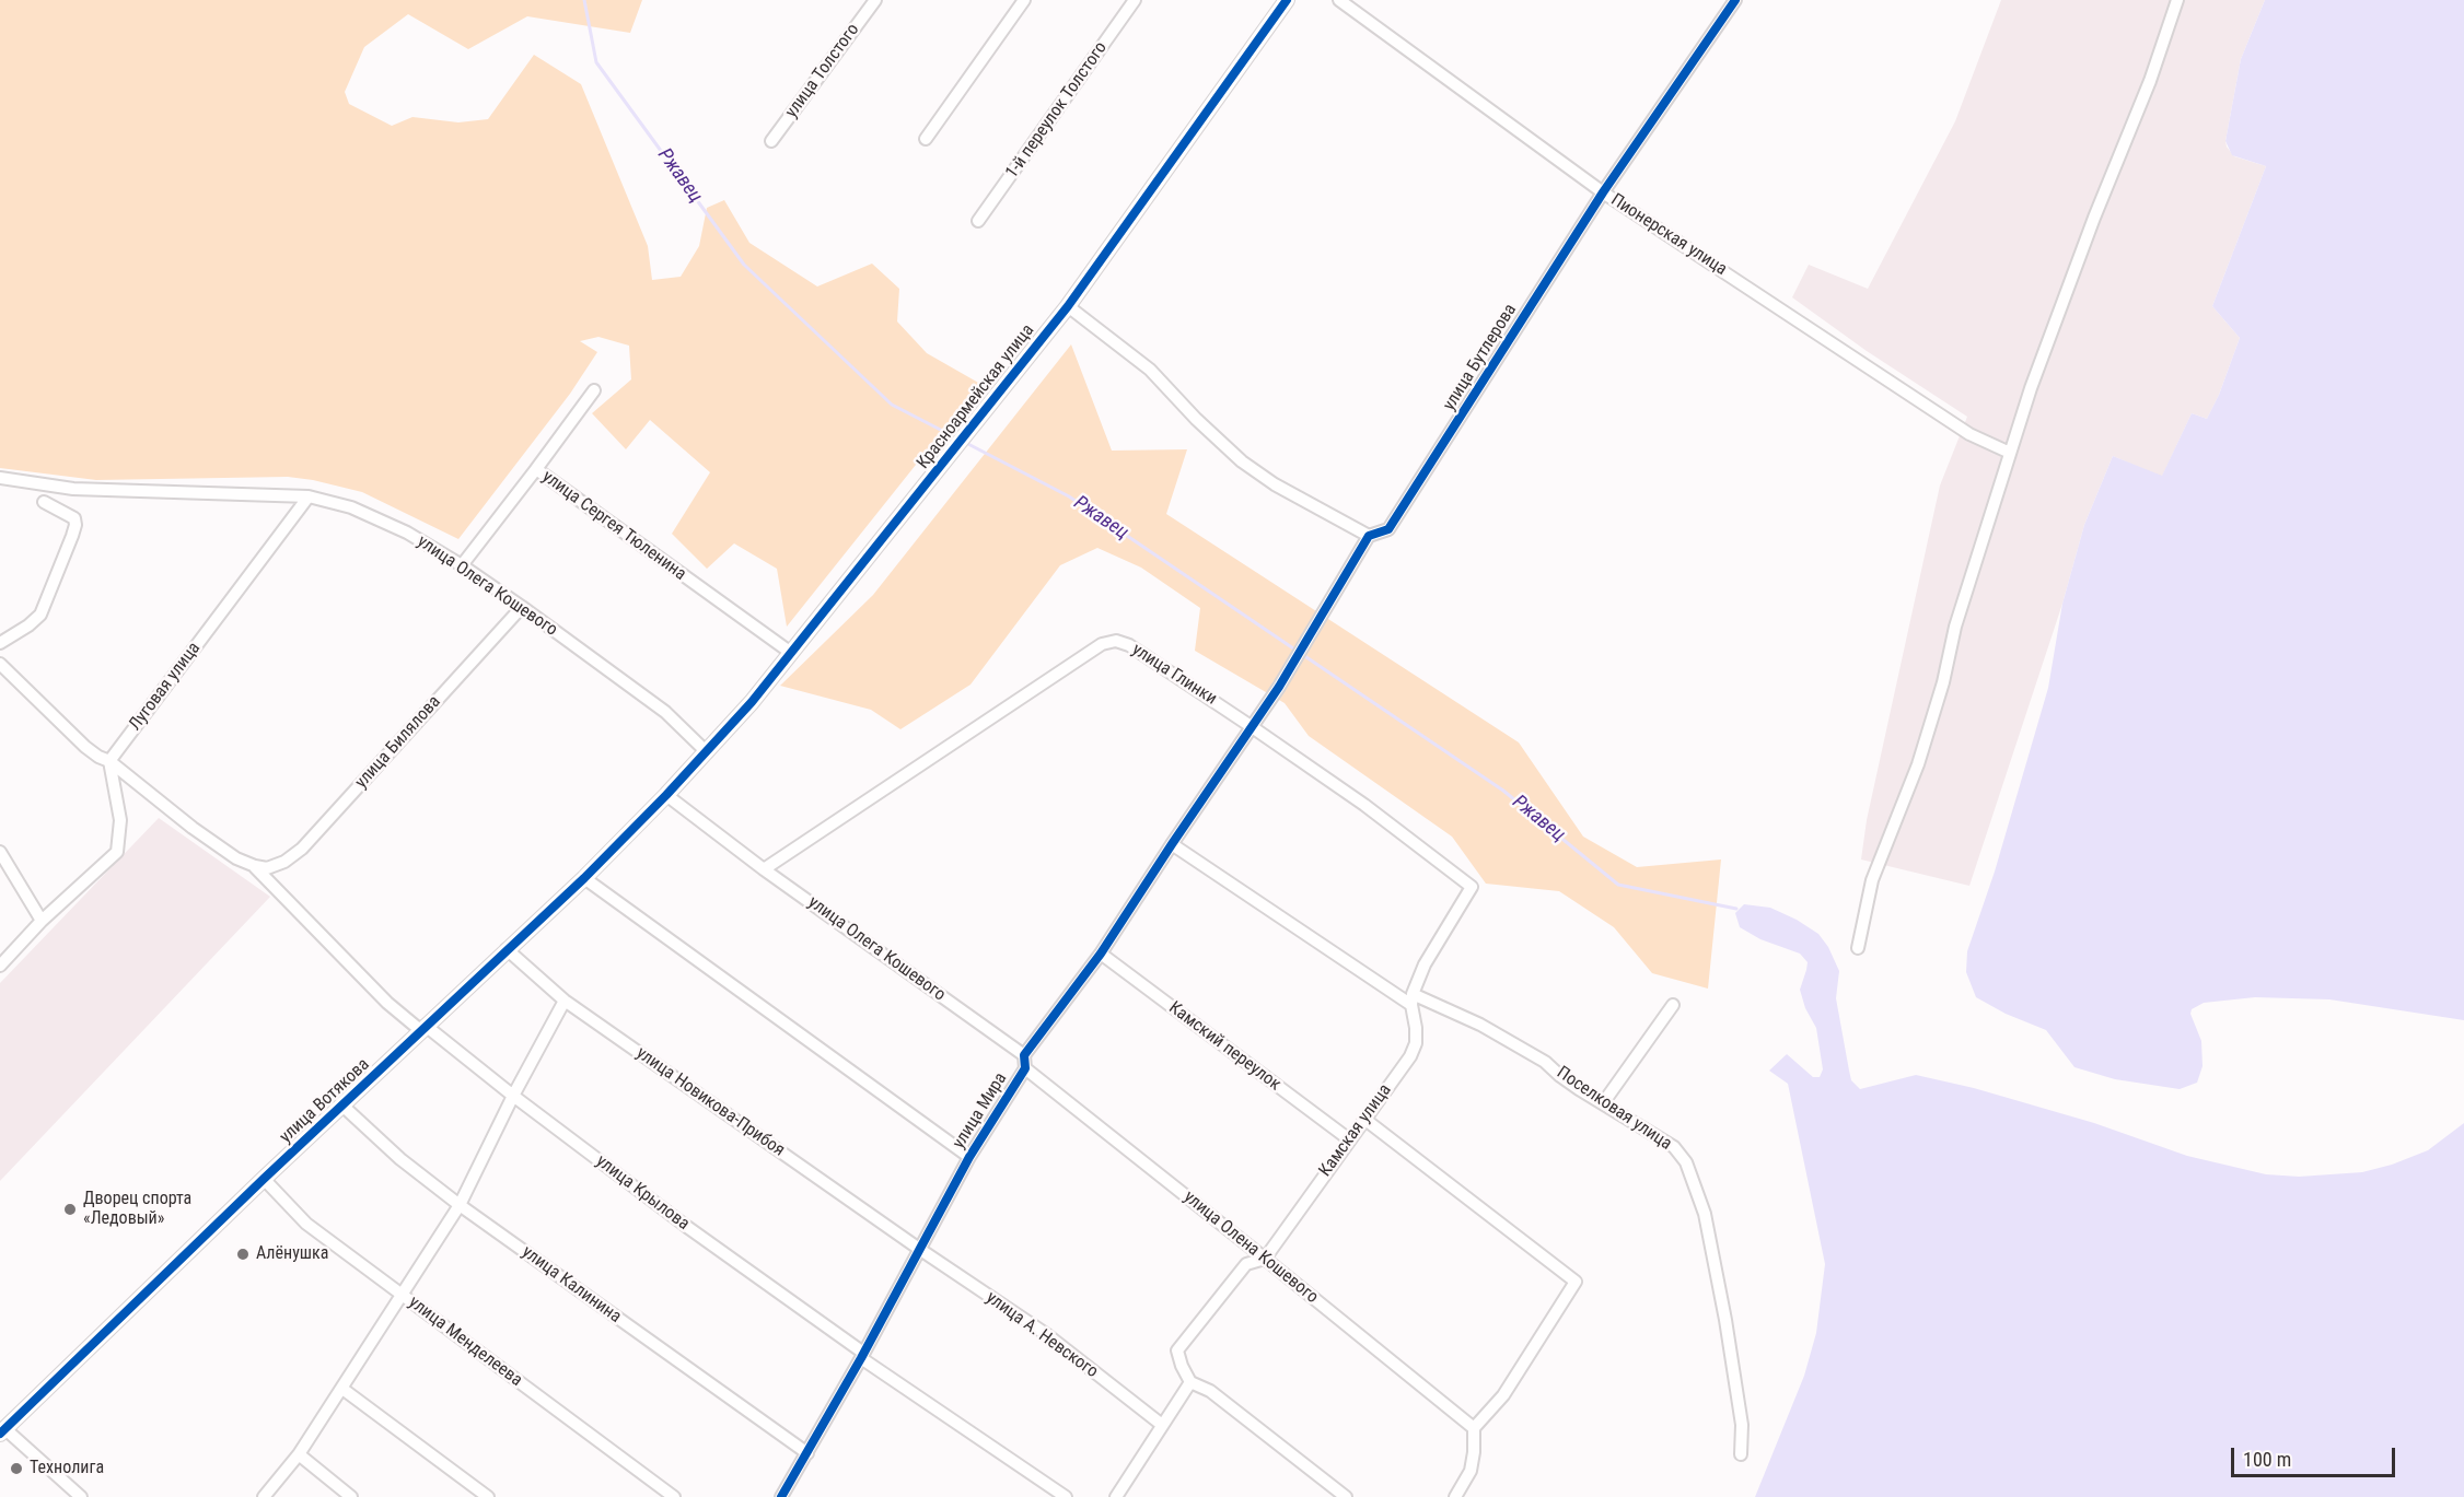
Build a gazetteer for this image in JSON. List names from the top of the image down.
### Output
{
  "streets": {
    "street": [
      "улица Толстого",
      "1-й переулок Толстого",
      "Пионерская улица",
      "улица Бутлерова",
      "Красноармейская улица",
      "улица Сергея Тюленина",
      "улица Олега Кошевого",
      "улица Глинки",
      "Луговая улица",
      "улица Билялова",
      "Камский переулок",
      "улица Вотякова",
      "улица Новикова-Прибоя",
      "Поселковая улица",
      "улица Мира",
      "Камская улица",
      "улица Крылова",
      "улица Олена Кошевого",
      "улица Калинина",
      "улица А. Невского",
      "улица Менделеева"
    ]
  },
  "crossings": [
    ["Пионерская улица", "улица Бутлерова"],
    ["улица Бутлерова", "улица Глинки"],
    ["Красноармейская улица", "улица Сергея Тюленина"],
    ["Красноармейская улица", "улица Олега Кошевого"],
    ["Красноармейская улица", "улица Вотякова"],
    ["улица Сергея Тюленина", "улица Олега Кошевого"],
    ["улица Олега Кошевого", "улица Глинки"],
    ["улица Олега Кошевого", "Луговая улица"],
    ["улица Олега Кошевого", "улица Билялова"],
    ["улица Олега Кошевого", "улица Вотякова"],
    ["улица Олега Кошевого", "улица Мира"],
    ["улица Глинки", "Поселковая улица"],
    ["улица Глинки", "Камская улица"],
    ["Луговая улица", "улица Крылова"],
    ["улица Билялова", "улица Крылова"],
    ["Камский переулок", "Камская улица"],
    ["улица Вотякова", "улица Новикова-Прибоя"],
    ["улица Вотякова", "улица Крылова"],
    ["улица Вотякова", "улица Калинина"],
    ["улица Вотякова", "улица Менделеева"],
    ["улица Новикова-Прибоя", "улица Мира"],
    ["улица Новикова-Прибоя", "улица А. Невского"],
    ["Поселковая улица", "Камская улица"],
    ["улица Мира", "улица Крылова"],
    ["улица Мира", "улица Олена Кошевого"],
    ["улица Мира", "улица Калинина"],
    ["улица Мира", "улица А. Невского"],
    ["Камская улица", "улица Олена Кошевого"]
  ],
  "water": ["Ржавец"],
  "places": ["Дворец спорта «Ледовый»", "Алёнушка", "Технолига"],
  "scale_bar": "100 m"
}
